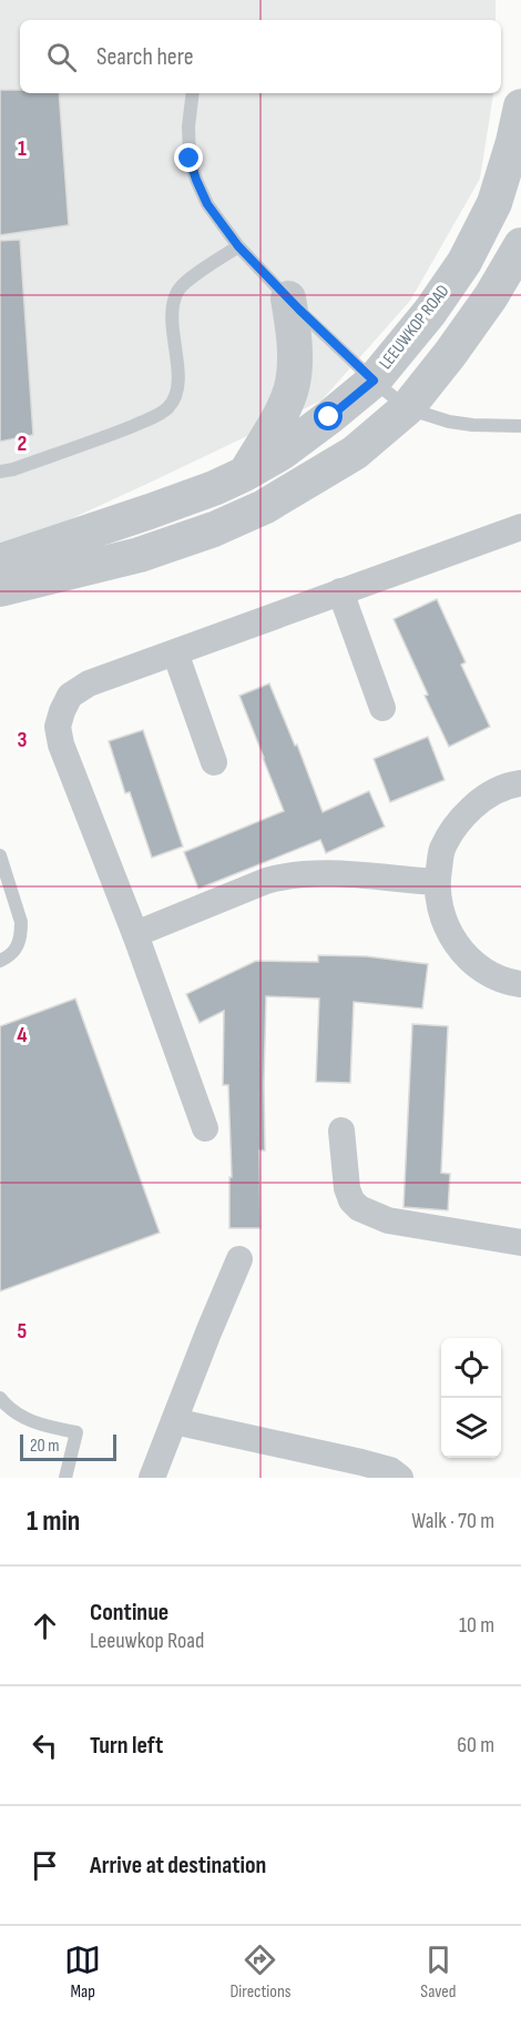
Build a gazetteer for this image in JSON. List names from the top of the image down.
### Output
{
  "streets": {
    "street": ["LEEUWKOP ROAD"]
  },
  "scale_bar": "20 m",
  "page": {
    "search": "Search here",
    "scale": "20 m",
    "heading": ["1 min", "Walk · 70 m"],
    "list": [
      ["Continue", "Leeuwkop Road", "10 m"],
      ["Turn left", "60 m"],
      "Arrive at destination"
    ],
    "nav": ["Map", "Directions", "Saved"]
  },
  "grid": {
    "rows": [
      "1",
      "2",
      "3",
      "4",
      "5"
    ]
  }
}
